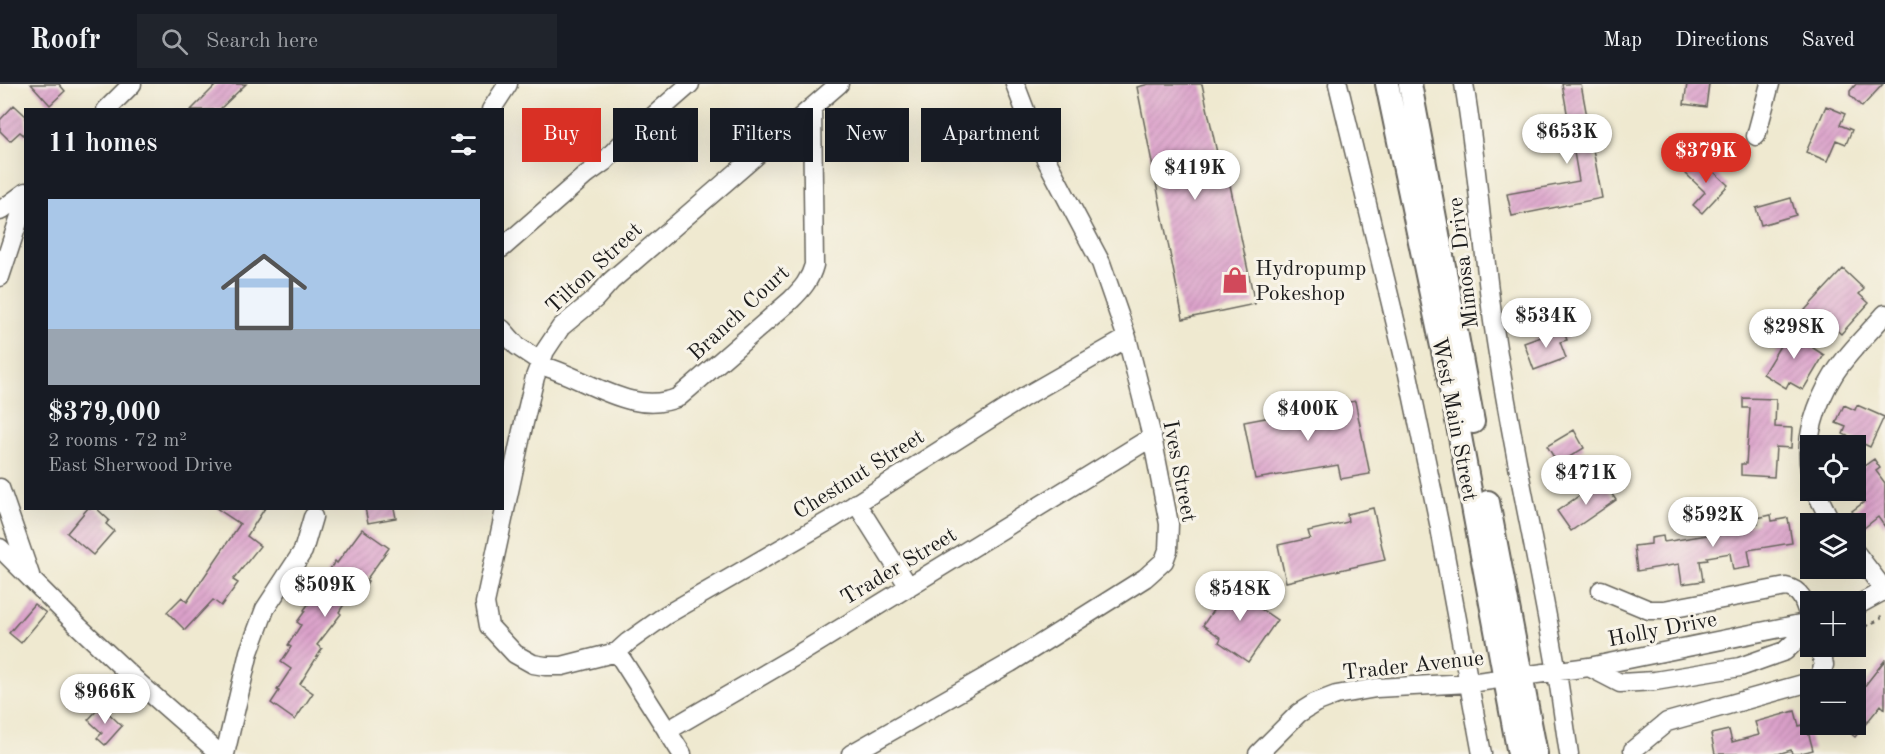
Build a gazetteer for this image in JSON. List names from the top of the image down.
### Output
{
  "streets": {
    "main road": ["West Main Street"],
    "street": [
      "Mimosa Drive",
      "Tilton Street",
      "Branch Court",
      "Ives Street",
      "Chestnut Street",
      "Trader Street",
      "Holly Drive",
      "Trader Avenue"
    ]
  },
  "crossings": [
    ["Mimosa Drive", "Holly Drive"],
    ["Tilton Street", "Branch Court"],
    ["Tilton Street", "Chestnut Street"],
    ["West Main Street", "Holly Drive"],
    ["West Main Street", "Trader Avenue"],
    ["Ives Street", "Chestnut Street"],
    ["Ives Street", "Trader Street"],
    ["Holly Drive", "Trader Avenue"]
  ],
  "places": {
    "shop": ["Hydropump Pokeshop"]
  },
  "page": {
    "header": "Roofr",
    "search": "Search here",
    "nav": ["Map", "Directions", "Saved"],
    "chip": [
      "Buy",
      "Rent",
      "Filters",
      "New",
      "Apartment"
    ],
    "heading": "11 homes",
    "price": [
      "$653K",
      "$379K",
      "$419K",
      "$534K",
      "$298K",
      "$400K",
      "$471K",
      "$592K",
      "$509K",
      "$548K",
      "$966K"
    ],
    "list": [
      {
        "name": "$379,000",
        "note": "2 rooms · 72 m² · East Sherwood Drive"
      }
    ],
    "map_buttons": ["+", "−"]
  }
}
